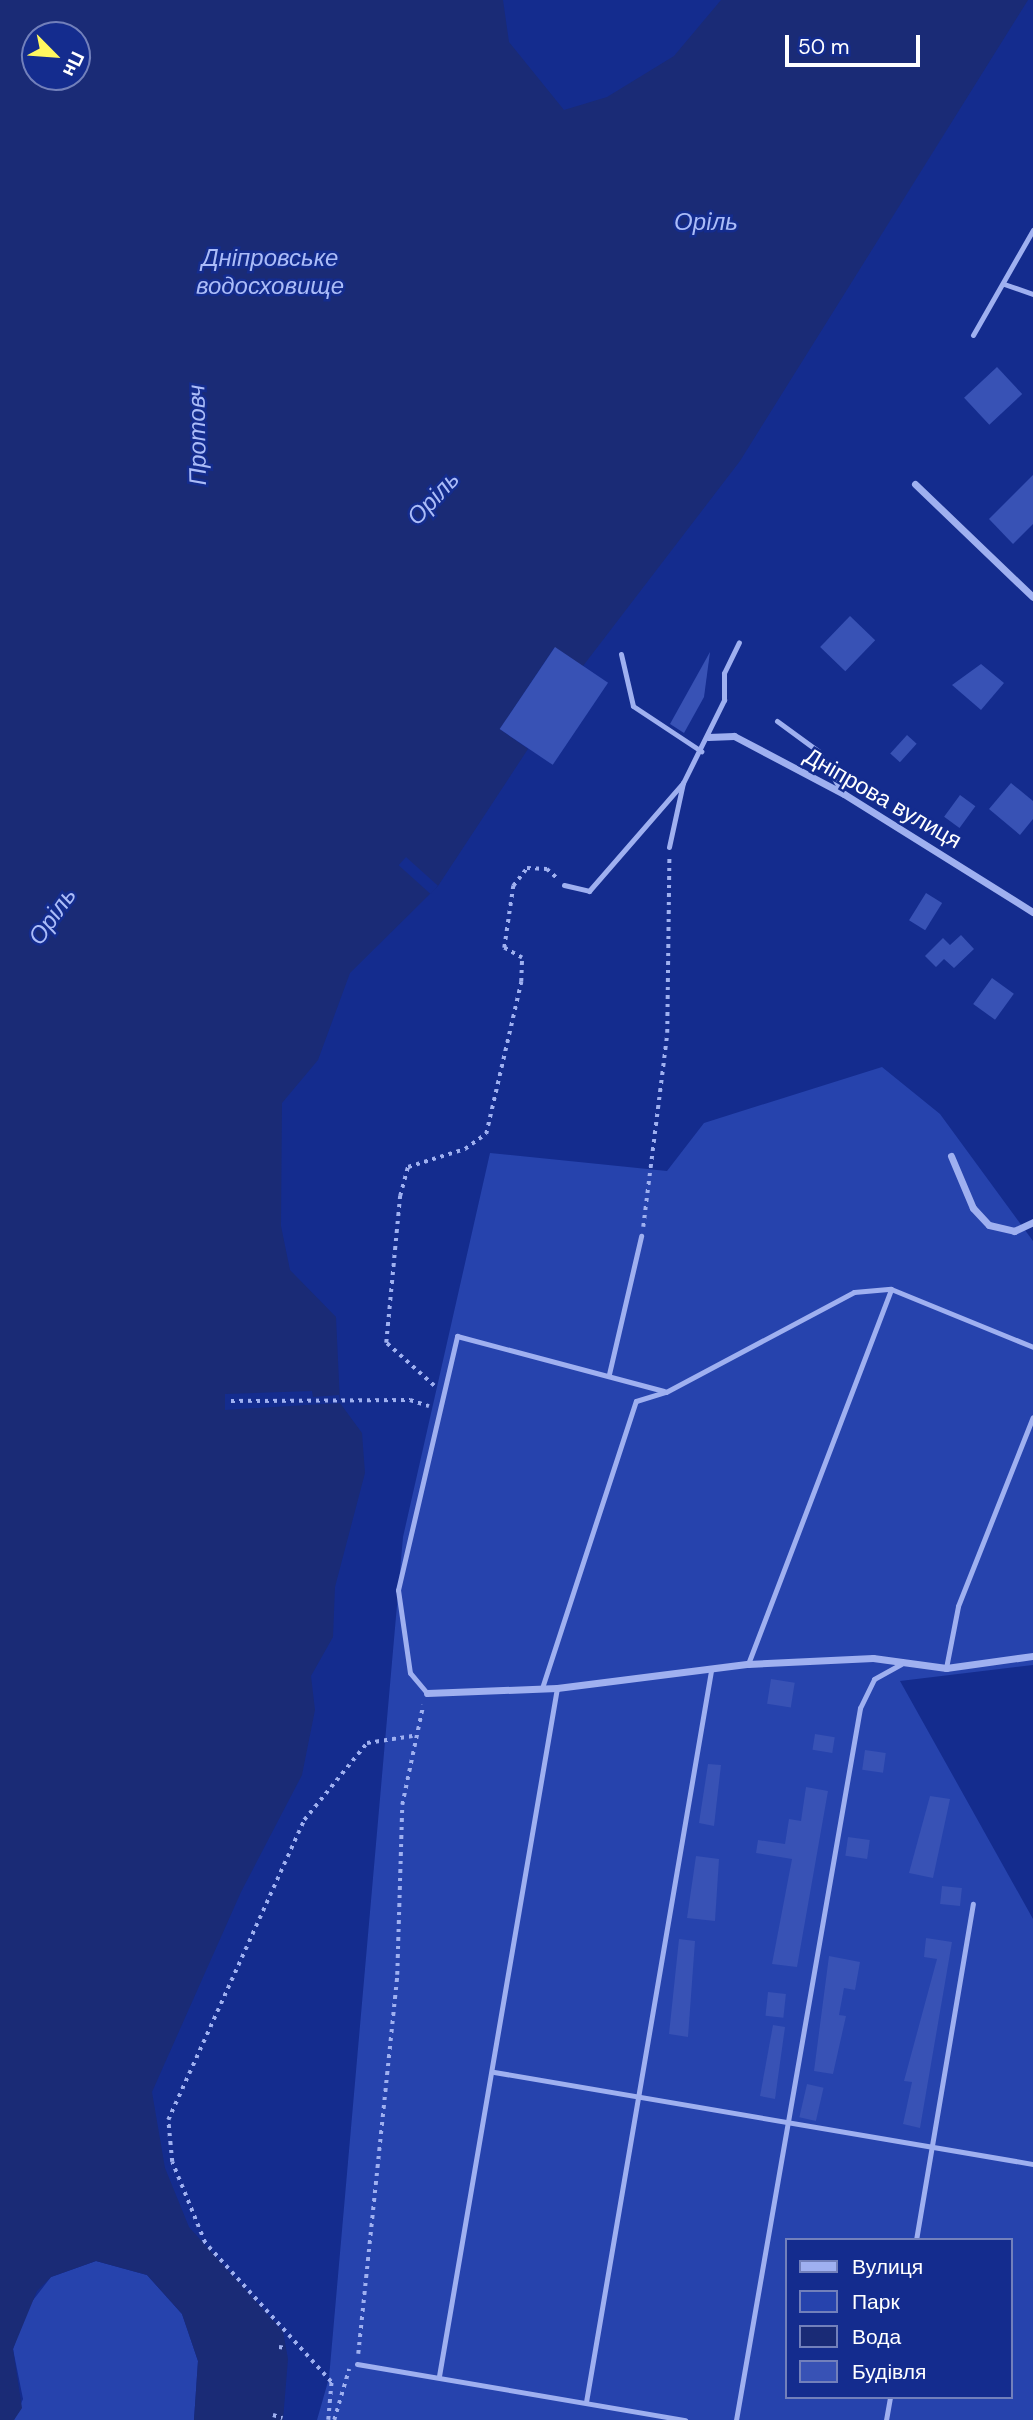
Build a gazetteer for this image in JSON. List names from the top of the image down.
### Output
{
  "streets": {
    "street": ["Дніпрова вулиця"]
  },
  "water": [
    "Орiль",
    "Дніпровське водосховище",
    "Протовч",
    "Оріль"
  ],
  "legend": [
    "Вулиця",
    "Парк",
    "Вода",
    "Будівля"
  ],
  "scale_bar": "50 m",
  "north": "bottom right"
}
